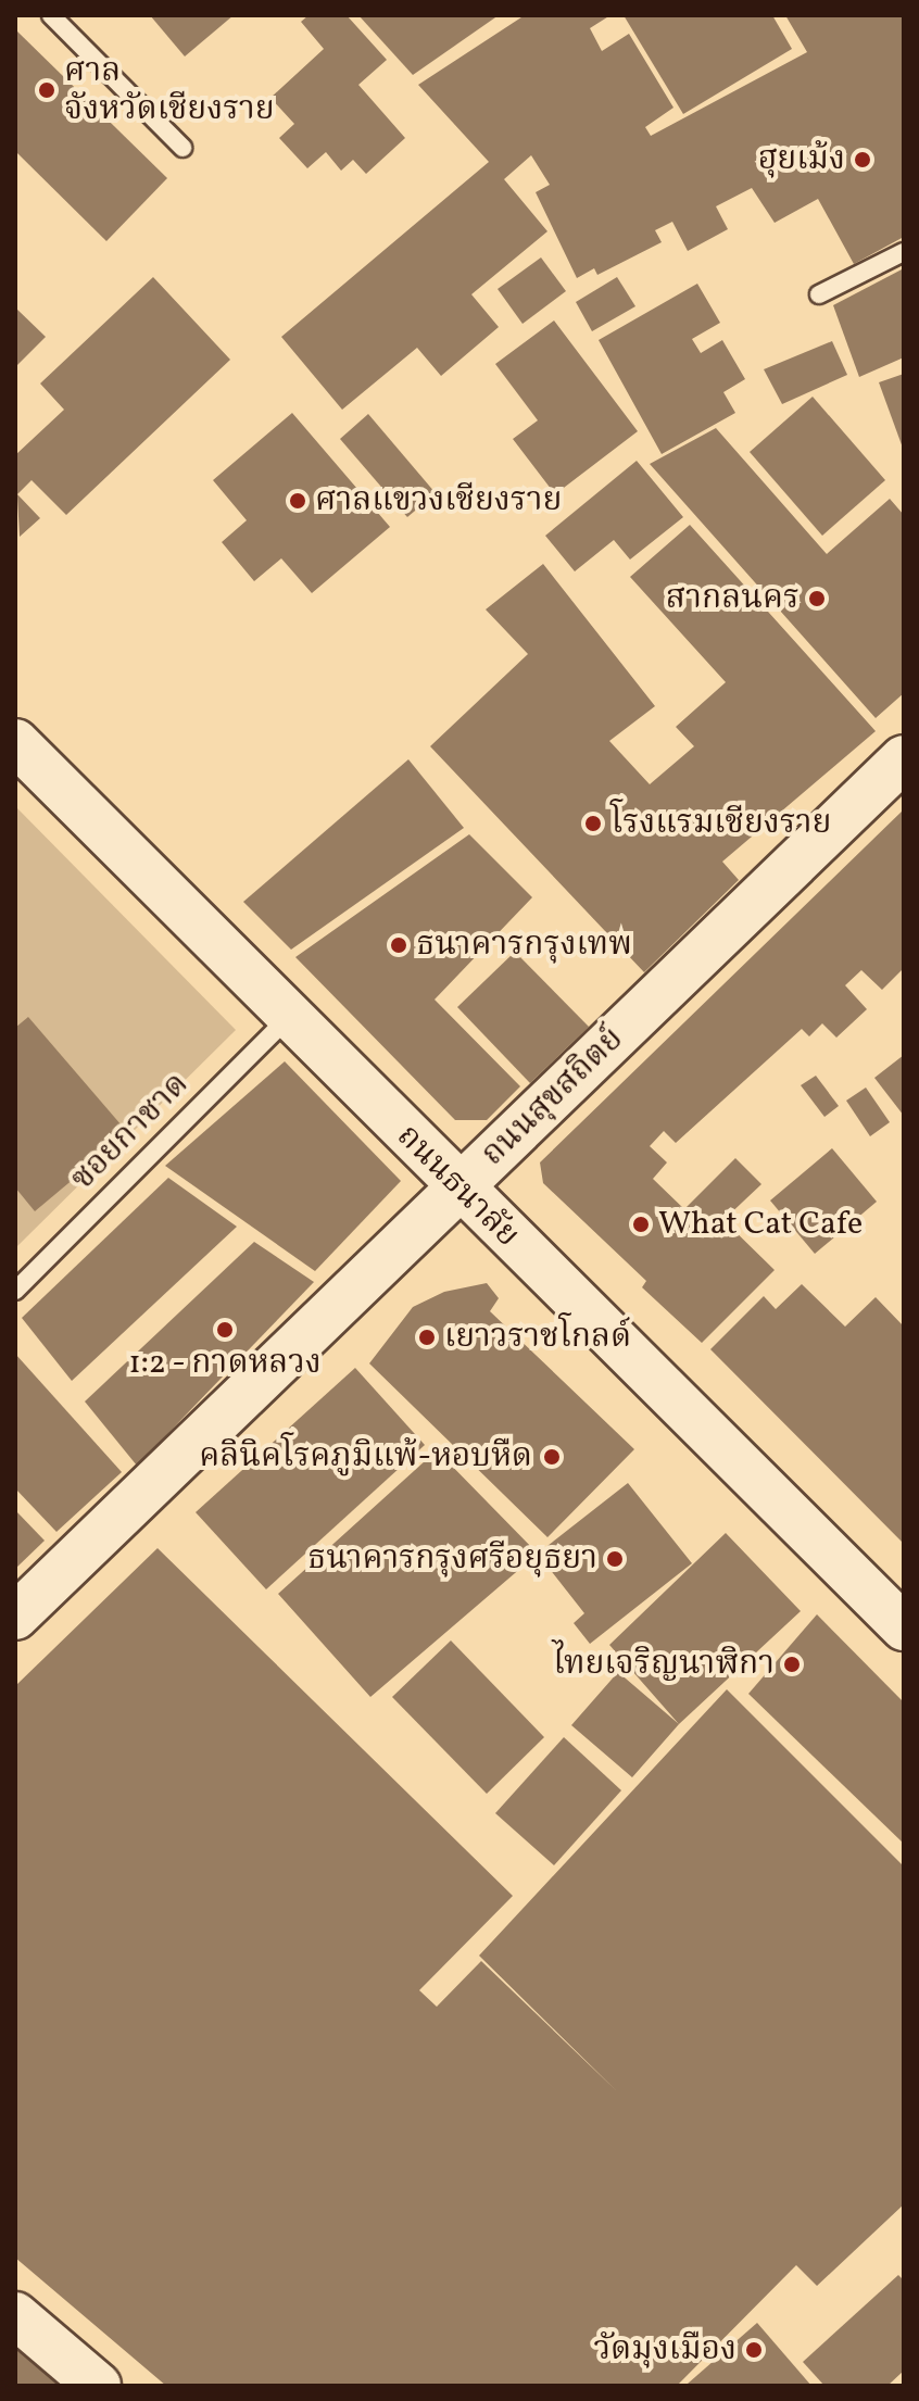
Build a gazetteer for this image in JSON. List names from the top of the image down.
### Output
{
  "streets": {
    "street": ["ถนนสุขสถิตย์", "ถนนธนาลัย"],
    "lane": ["ซอยกาชาด"]
  },
  "crossings": [
    ["ถนนสุขสถิตย์", "ถนนธนาลัย"],
    ["ซอยกาชาด", "ถนนธนาลัย"]
  ],
  "places": [
    "ศาล จังหวัดเชียงราย",
    "ฮุยเม้ง",
    "ศาลแขวงเชียงราย",
    "สากลนคร",
    "โรงแรมเชียงราย",
    "ธนาคารกรุงเทพ",
    "What Cat Cafe",
    "1:2 - กาดหลวง",
    "เยาวราชโกลด์",
    "คลินิคโรคภูมิแพ้-หอบหืด",
    "ธนาคารกรุงศรีอยุธยา",
    "ไทยเจริญนาฬิกา",
    "วัดมุงเมือง"
  ]
}
